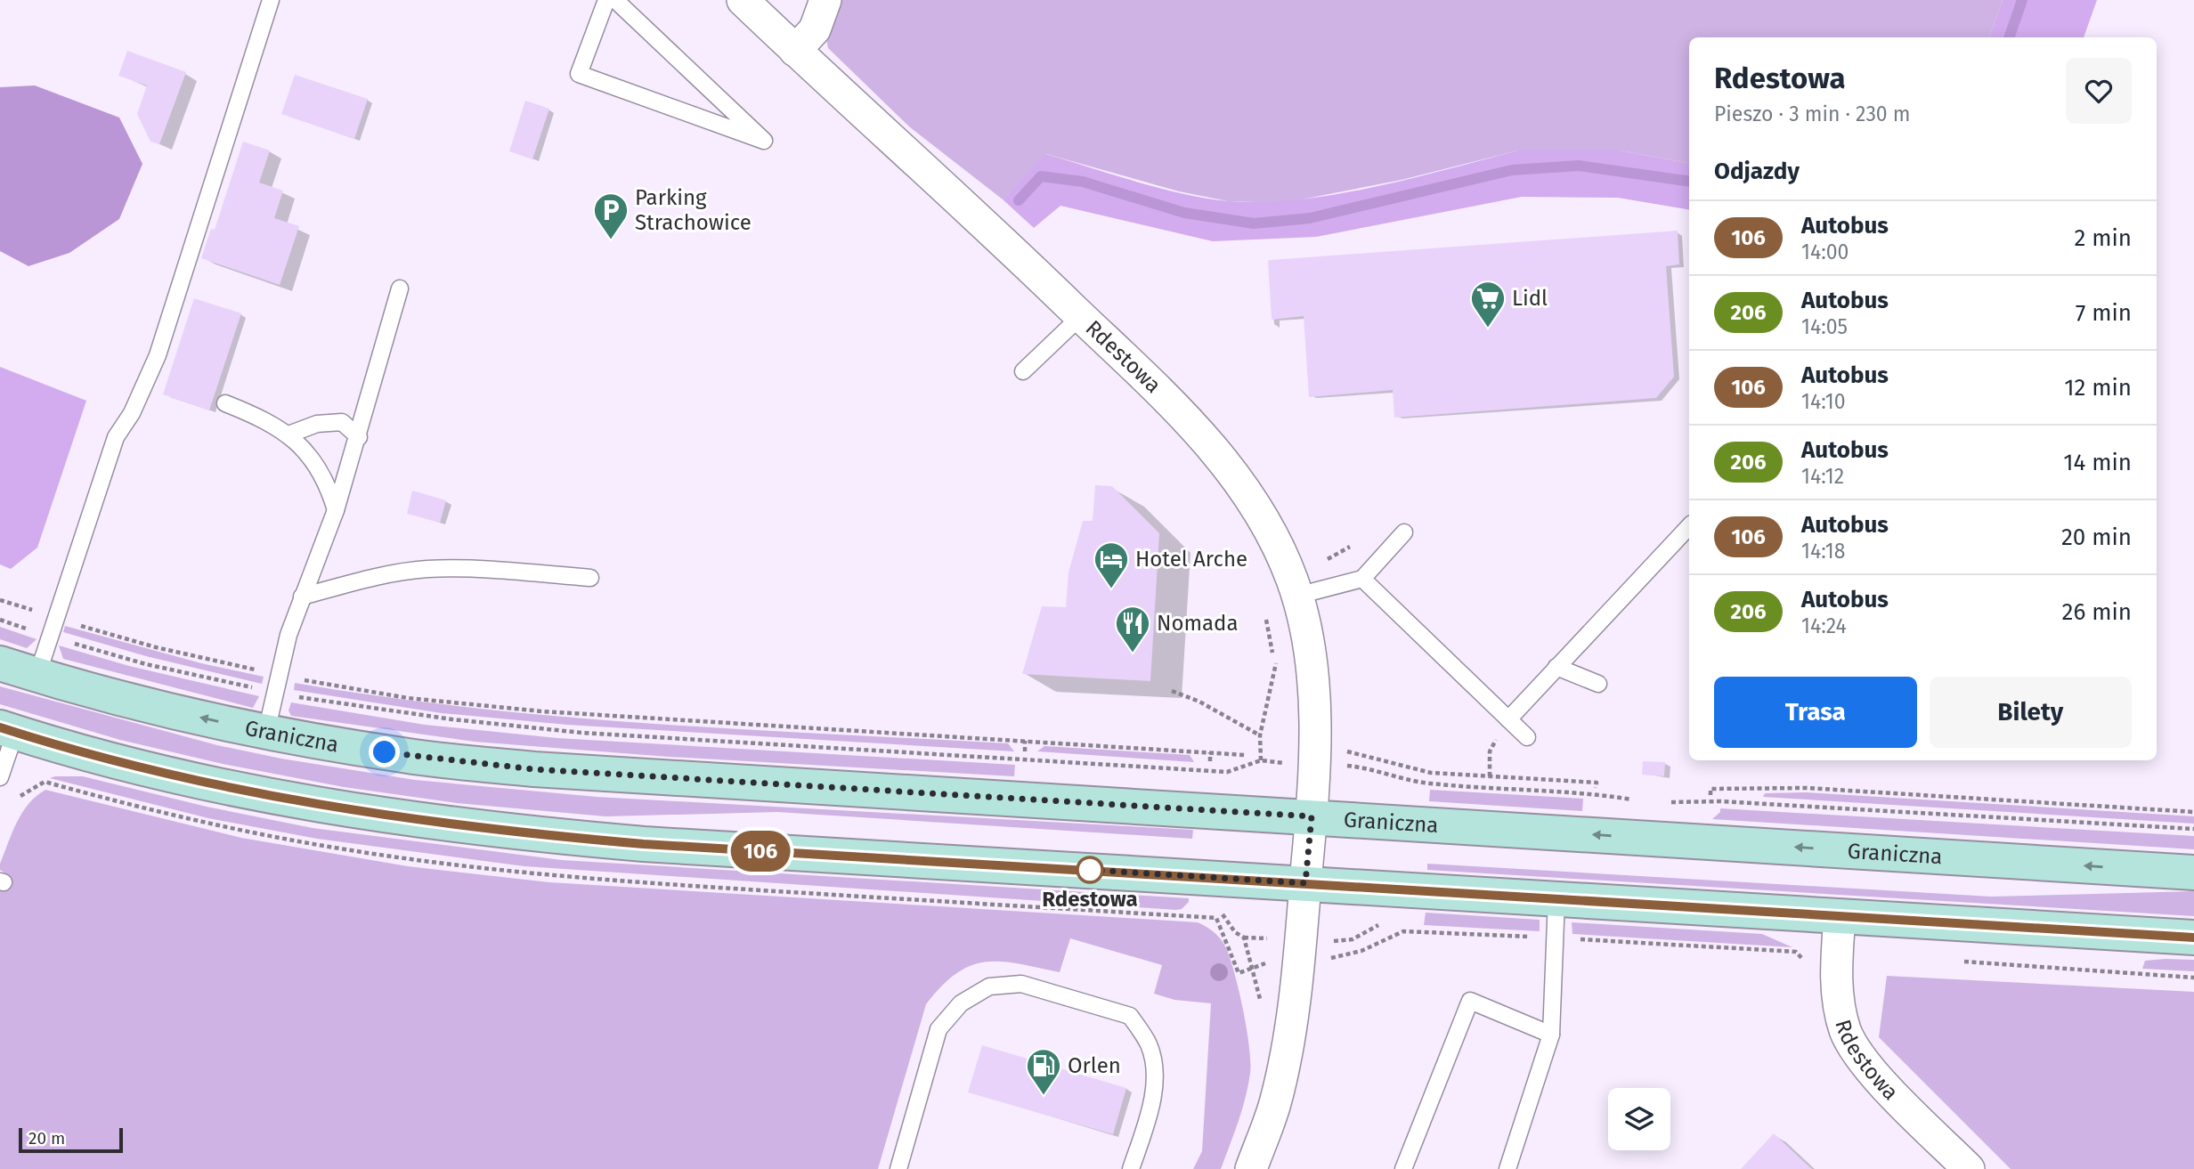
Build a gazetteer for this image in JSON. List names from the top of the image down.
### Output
{
  "streets": {
    "main road": ["Graniczna"],
    "street": ["Rdestowa"]
  },
  "crossings": [
    ["Rdestowa", "Graniczna"]
  ],
  "places": {
    "parking": ["Parking Strachowice"],
    "supermarket": ["Lidl"],
    "hotel": ["Hotel Arche"],
    "restaurant": ["Nomada"],
    "other": ["Rdestowa"],
    "fuel station": ["Orlen"]
  },
  "lines": ["bus line 106"],
  "scale_bar": "20 m",
  "page": {
    "on_map": "106",
    "heading": [
      ["Rdestowa", "Pieszo · 3 min · 230 m"],
      "Odjazdy"
    ],
    "list": [
      {
        "mark": "106",
        "name": "Autobus",
        "note": "14:00",
        "value": "2 min"
      },
      {
        "mark": "206",
        "name": "Autobus",
        "note": "14:05",
        "value": "7 min"
      },
      {
        "mark": "106",
        "name": "Autobus",
        "note": "14:10",
        "value": "12 min"
      },
      {
        "mark": "206",
        "name": "Autobus",
        "note": "14:12",
        "value": "14 min"
      },
      {
        "mark": "106",
        "name": "Autobus",
        "note": "14:18",
        "value": "20 min"
      },
      {
        "mark": "206",
        "name": "Autobus",
        "note": "14:24",
        "value": "26 min"
      }
    ],
    "buttons": ["Trasa", "Bilety"],
    "scale": "20 m"
  }
}
